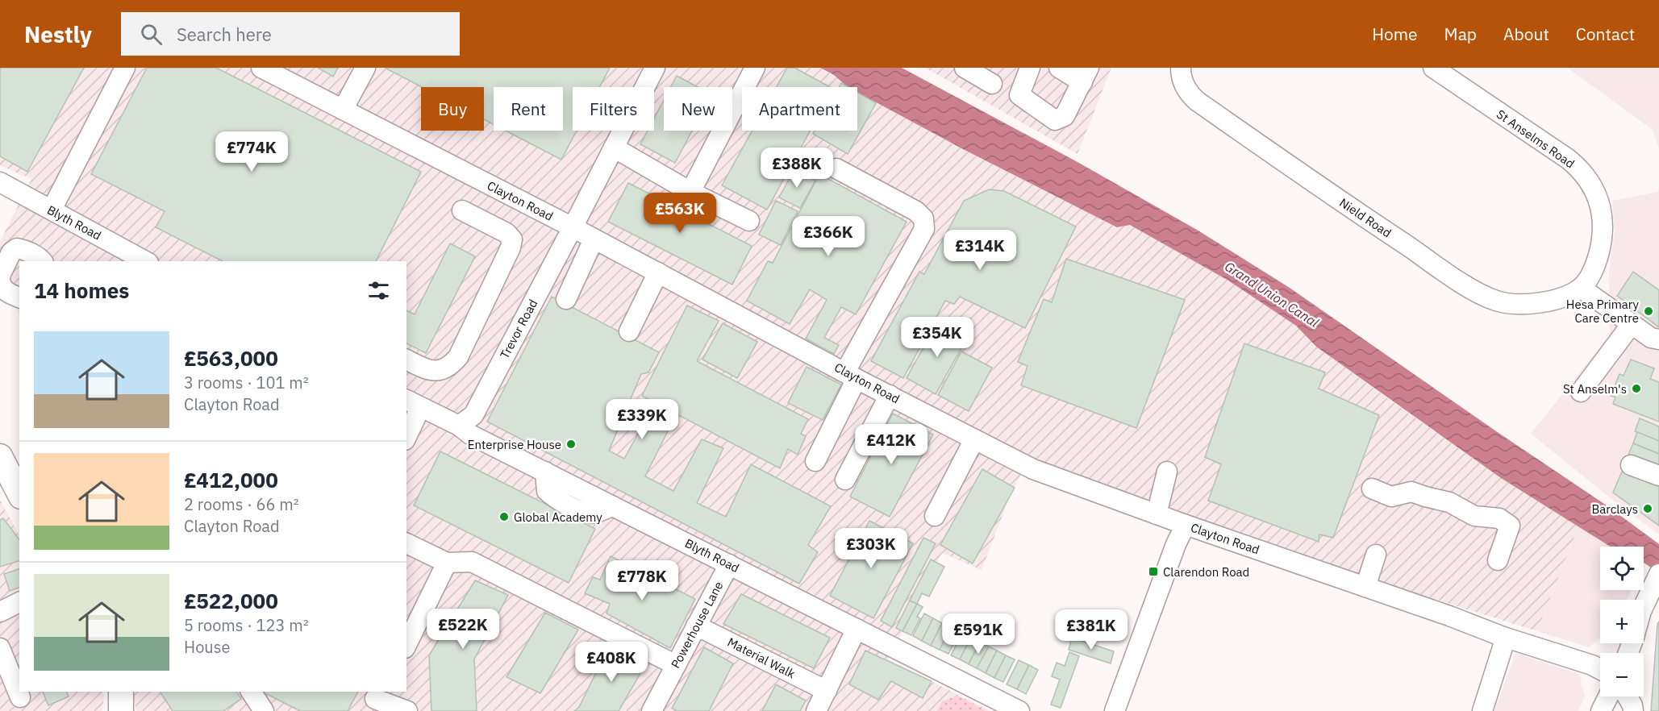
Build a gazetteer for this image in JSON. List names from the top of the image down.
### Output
{
  "streets": {
    "street": [
      "St Anselms Road",
      "Clayton Road",
      "Nield Road",
      "Blyth Road",
      "Trevor Road",
      "Powerhouse Lane",
      "Material Walk"
    ]
  },
  "crossings": [
    ["St Anselms Road", "Nield Road"],
    ["Clayton Road", "Trevor Road"],
    ["Blyth Road", "Trevor Road"],
    ["Blyth Road", "Powerhouse Lane"],
    ["Powerhouse Lane", "Material Walk"]
  ],
  "water": ["Grand Union Canal"],
  "places": {
    "other": [
      "Hesa Primary Care Centre",
      "St Anselm's",
      "Enterprise House",
      "Barclays",
      "Global Academy"
    ],
    "transit": ["Clarendon Road"]
  },
  "page": {
    "header": "Nestly",
    "search": "Search here",
    "nav": [
      "Home",
      "Map",
      "About",
      "Contact"
    ],
    "chip": [
      "Buy",
      "Rent",
      "Filters",
      "New",
      "Apartment"
    ],
    "price": [
      "£774K",
      "£388K",
      "£563K",
      "£366K",
      "£314K",
      "£354K",
      "£339K",
      "£412K",
      "£303K",
      "£778K",
      "£522K",
      "£381K",
      "£591K",
      "£408K"
    ],
    "heading": "14 homes",
    "list": [
      {
        "name": "£563,000",
        "note": "3 rooms · 101 m² · Clayton Road"
      },
      {
        "name": "£412,000",
        "note": "2 rooms · 66 m² · Clayton Road"
      },
      {
        "name": "£522,000",
        "note": "5 rooms · 123 m² · House"
      }
    ],
    "map_buttons": ["+", "−"]
  }
}
